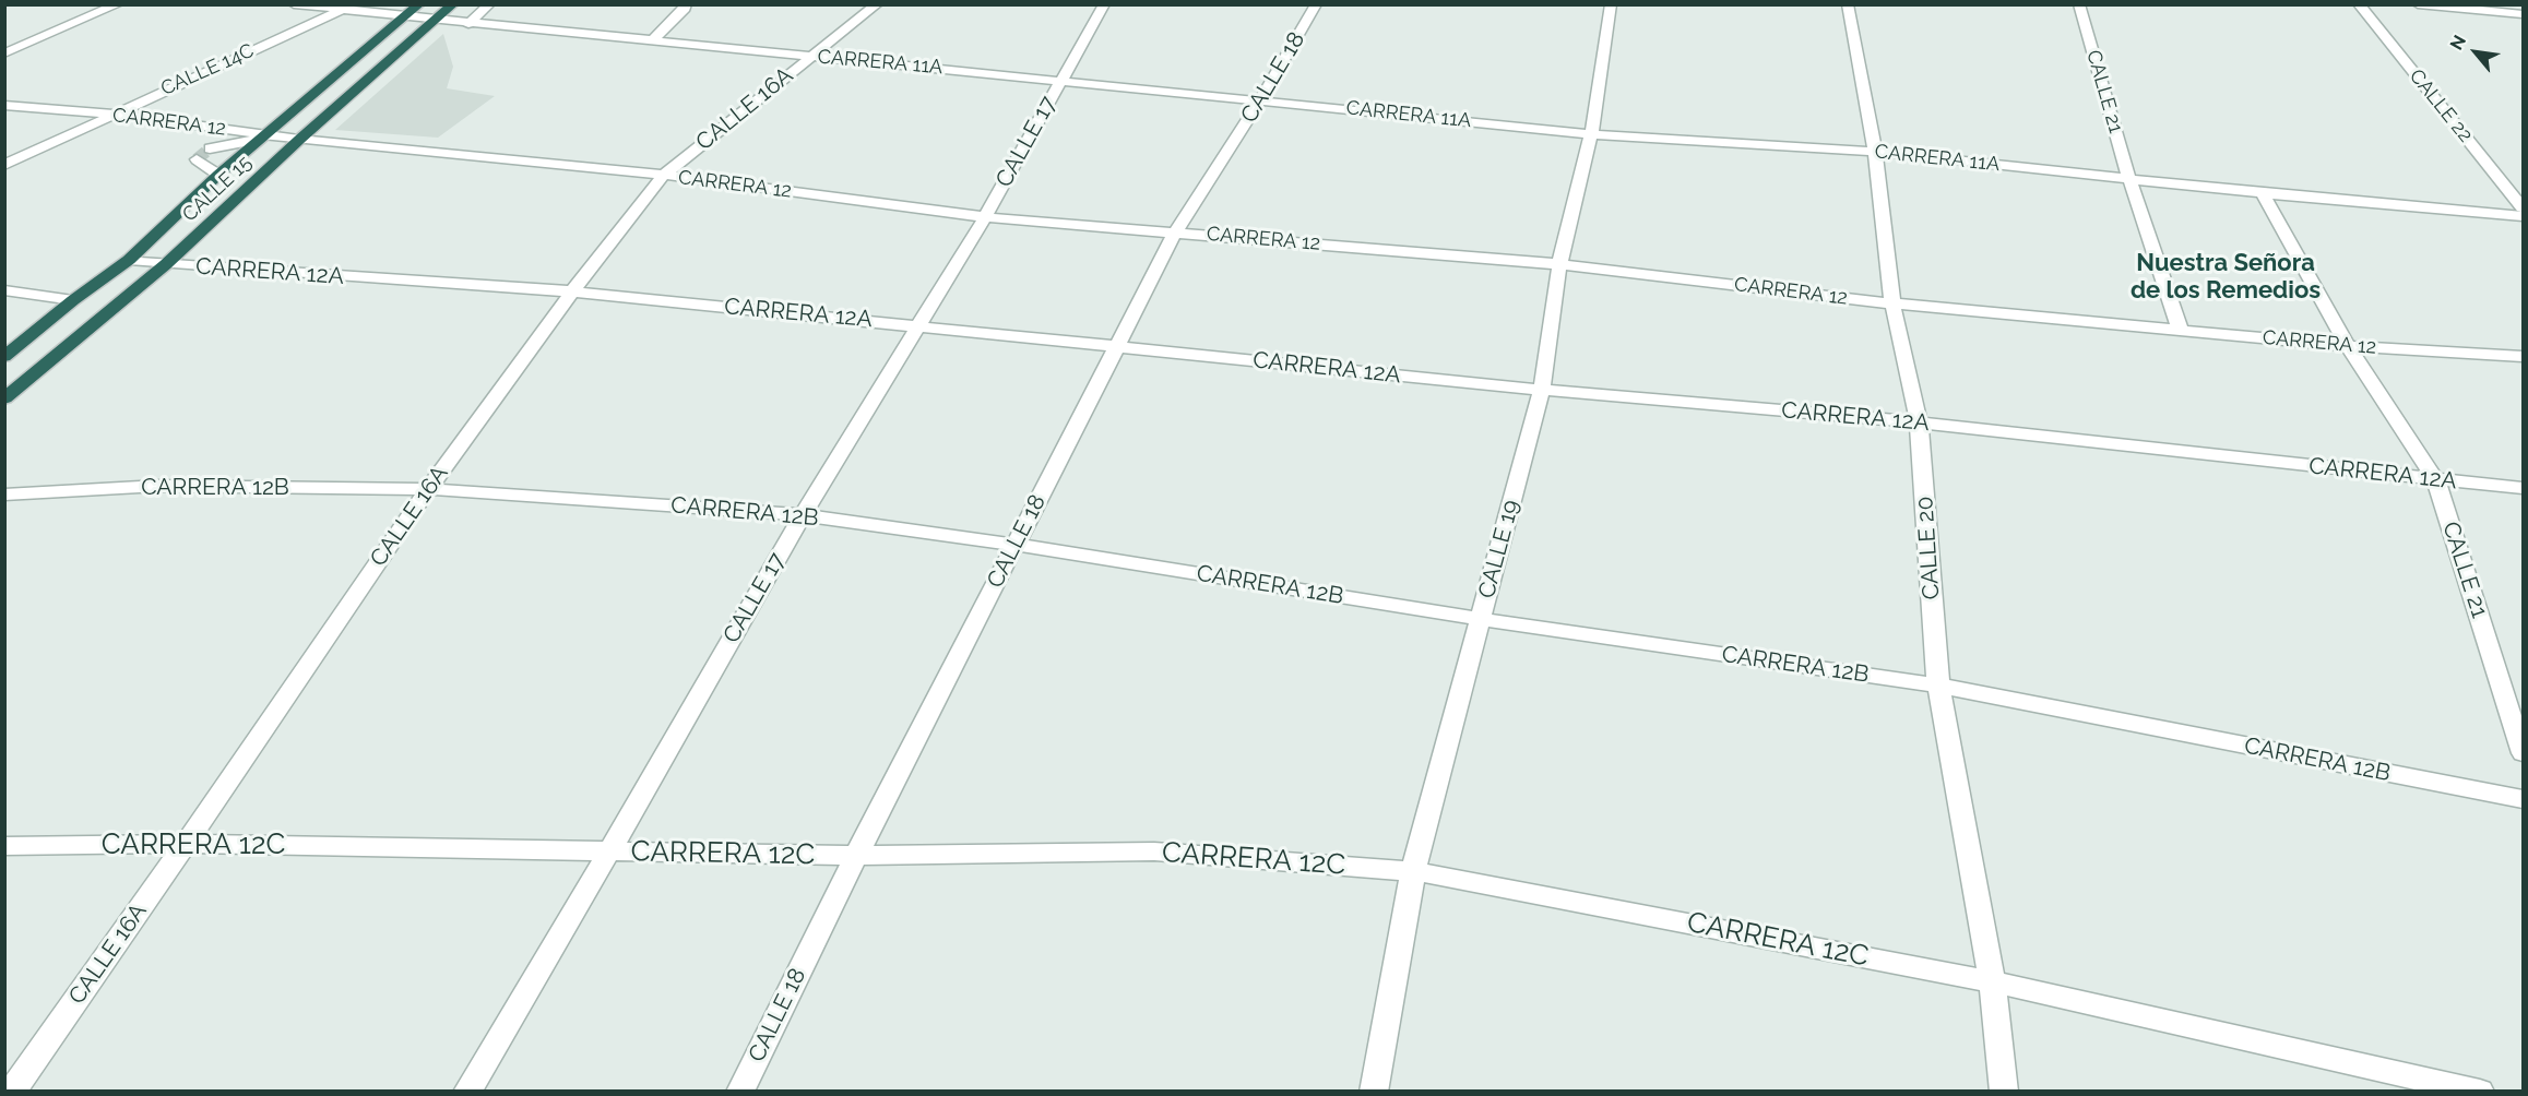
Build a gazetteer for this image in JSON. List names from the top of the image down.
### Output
{
  "streets": {
    "highway": ["CALLE 15"],
    "street": [
      "CARRERA 11A",
      "CALLE 14C",
      "CALLE 18",
      "CALLE 21",
      "CALLE 22",
      "CALLE 16A",
      "CARRERA 12",
      "CALLE 17",
      "CARRERA 12A",
      "CARRERA 12B",
      "CALLE 20",
      "CALLE 19",
      "CARRERA 12C"
    ]
  },
  "crossings": [
    ["CARRERA 11A", "CALLE 14C"],
    ["CARRERA 11A", "CALLE 18"],
    ["CARRERA 11A", "CALLE 21"],
    ["CARRERA 11A", "CALLE 16A"],
    ["CARRERA 11A", "CALLE 17"],
    ["CARRERA 11A", "CALLE 15"],
    ["CARRERA 11A", "CALLE 20"],
    ["CARRERA 11A", "CALLE 19"],
    ["CALLE 14C", "CARRERA 12"],
    ["CALLE 18", "CARRERA 12"],
    ["CALLE 18", "CARRERA 12A"],
    ["CALLE 18", "CARRERA 12B"],
    ["CALLE 18", "CARRERA 12C"],
    ["CALLE 21", "CARRERA 12"],
    ["CALLE 21", "CARRERA 12A"],
    ["CALLE 16A", "CARRERA 12"],
    ["CALLE 16A", "CARRERA 12A"],
    ["CALLE 16A", "CARRERA 12B"],
    ["CALLE 16A", "CARRERA 12C"],
    ["CARRERA 12", "CALLE 17"],
    ["CARRERA 12", "CALLE 15"],
    ["CARRERA 12", "CALLE 20"],
    ["CARRERA 12", "CALLE 19"],
    ["CALLE 17", "CARRERA 12A"],
    ["CALLE 17", "CARRERA 12B"],
    ["CALLE 17", "CARRERA 12C"],
    ["CALLE 15", "CARRERA 12A"],
    ["CARRERA 12A", "CALLE 20"],
    ["CARRERA 12A", "CALLE 19"],
    ["CARRERA 12B", "CALLE 20"],
    ["CARRERA 12B", "CALLE 19"],
    ["CALLE 20", "CARRERA 12C"],
    ["CALLE 19", "CARRERA 12C"]
  ],
  "districts": ["Nuestra Señora de los Remedios"],
  "north": "top left"
}
